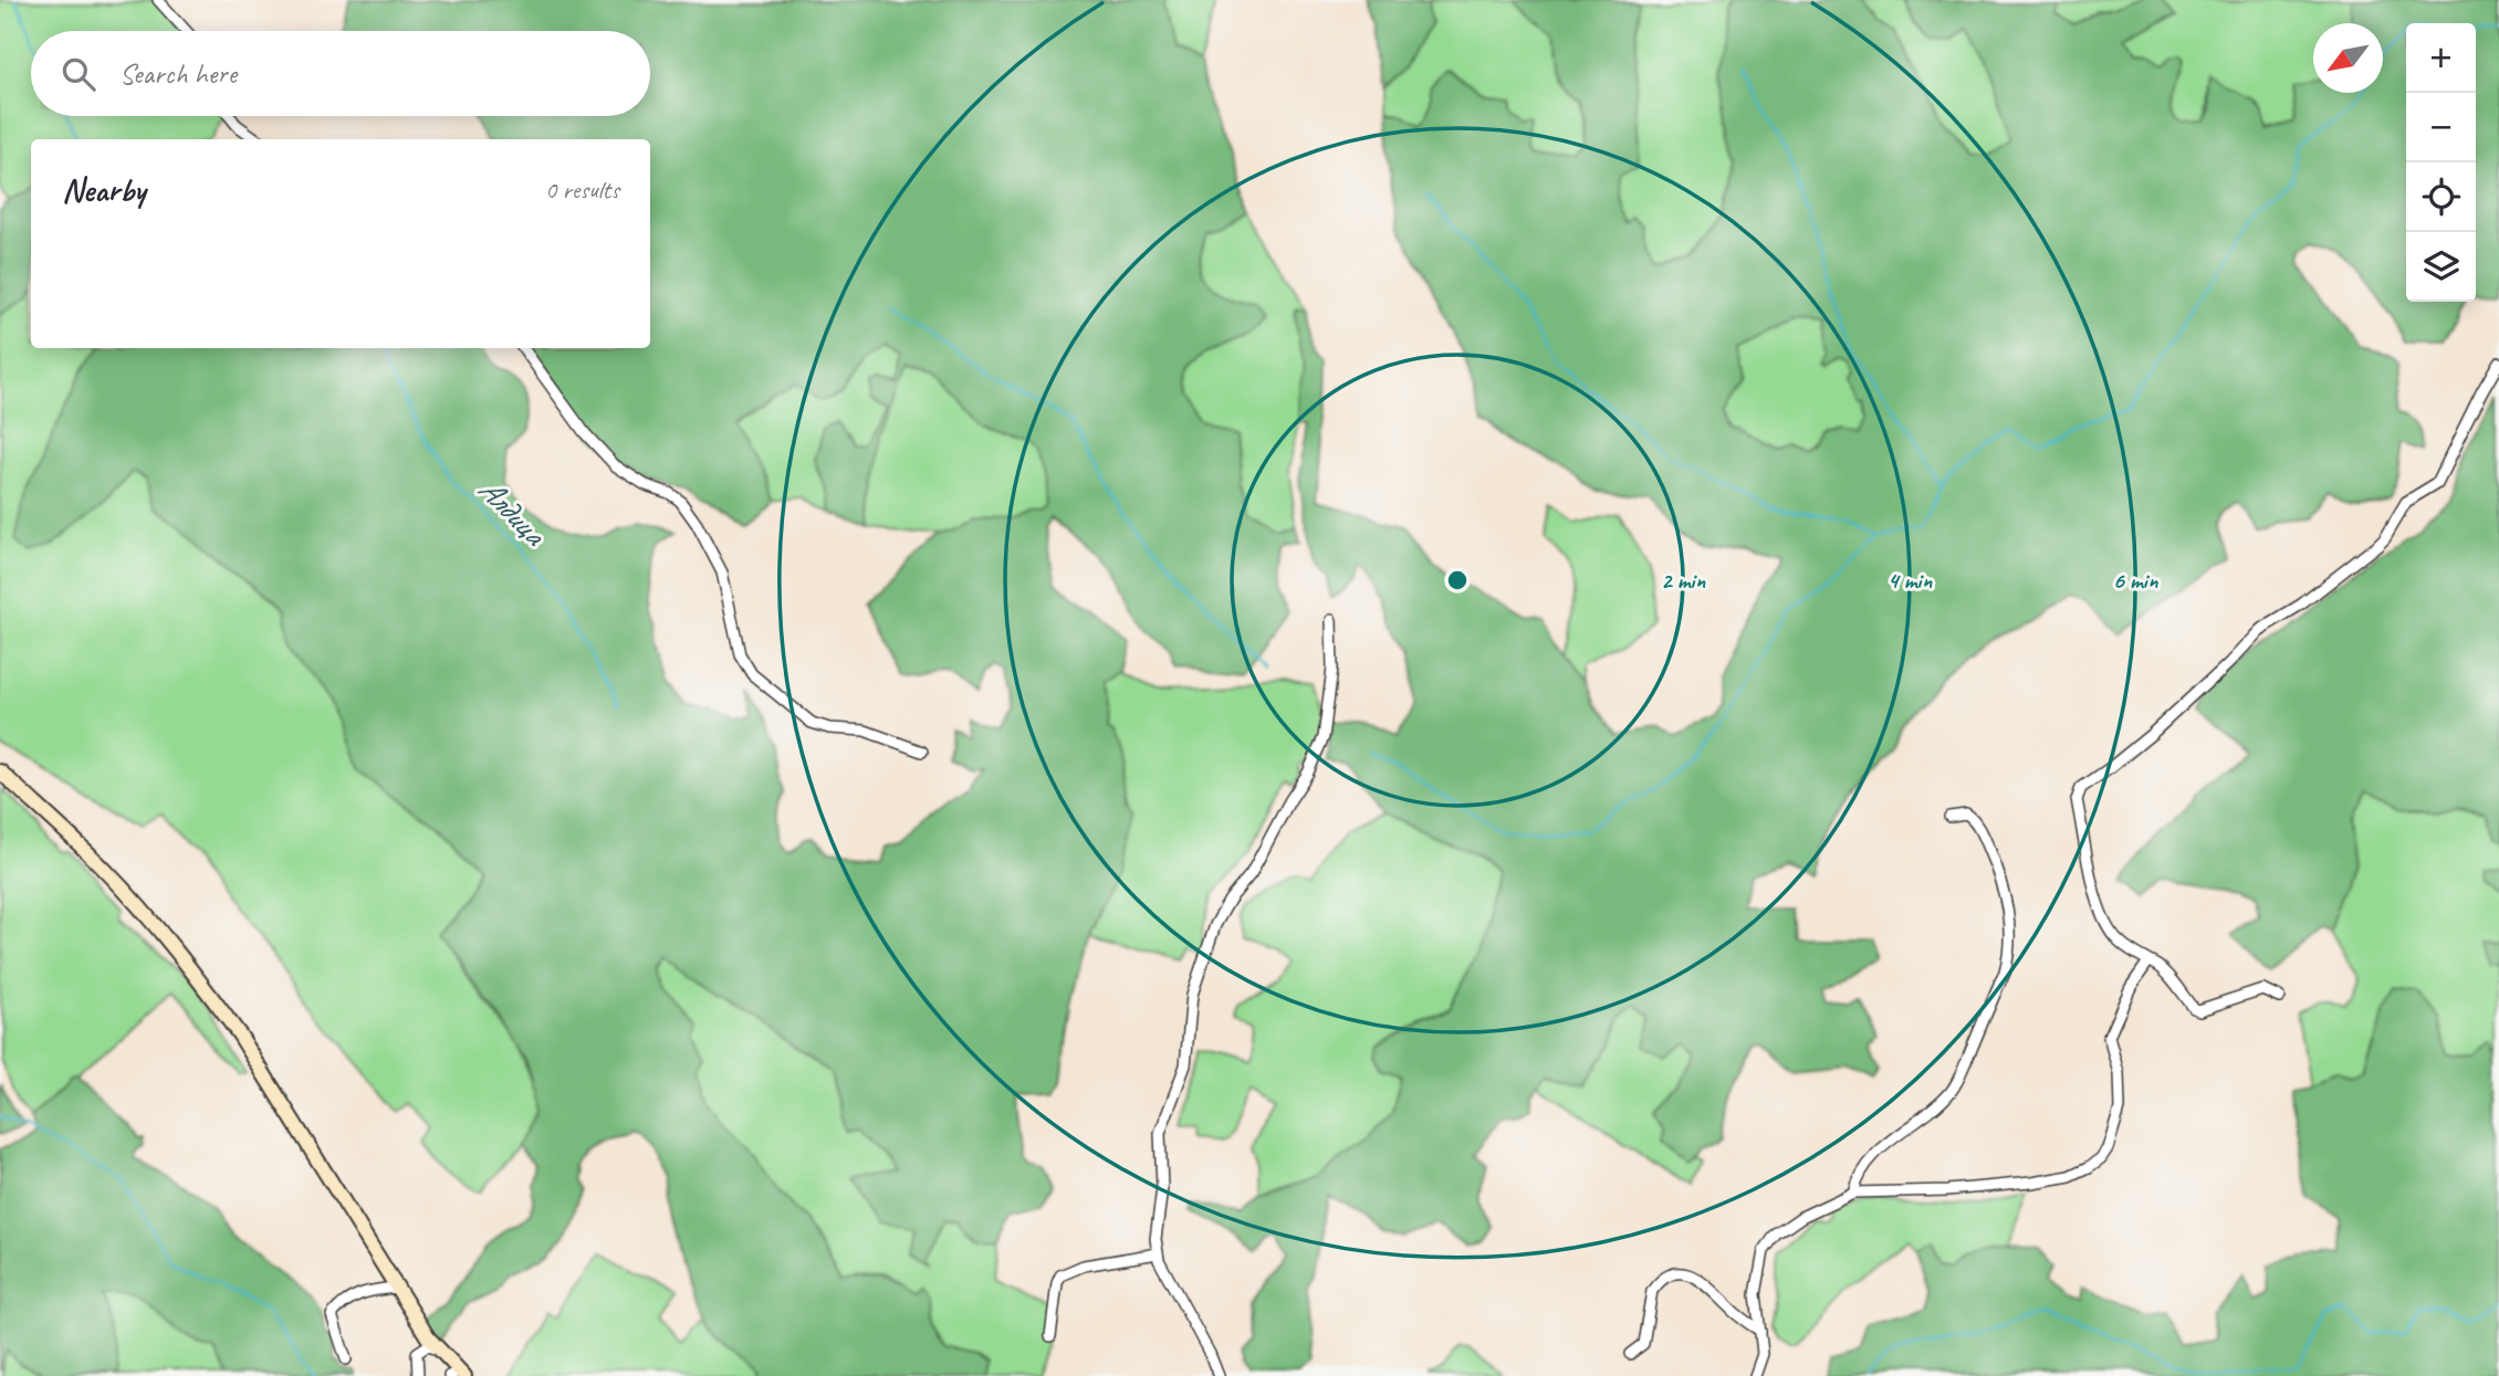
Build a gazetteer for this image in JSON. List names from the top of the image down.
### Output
{
  "water": ["Алдица"],
  "north": "bottom left",
  "page": {
    "map_buttons": ["+", "−"],
    "search": "Search here",
    "heading": ["Nearby", "0 results"]
  },
  "rings": ["2 min", "4 min", "6 min"]
}
